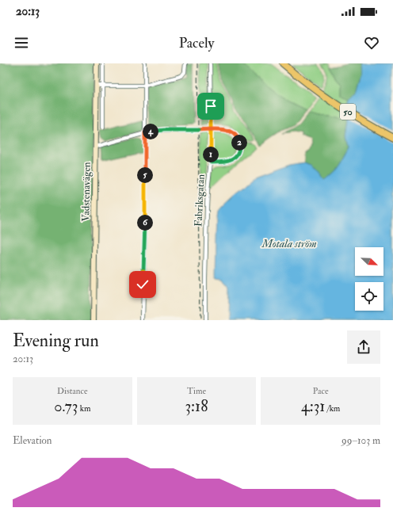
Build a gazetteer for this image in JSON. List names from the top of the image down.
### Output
{
  "streets": {
    "highway": ["50"],
    "main road": ["Vadstenavägen"],
    "street": ["Fabriksgatan"]
  },
  "water": ["Motala ström"],
  "north": "bottom right",
  "page": {
    "status": "20:13",
    "header": "Pacely",
    "pins": [
      "4",
      "2",
      "1",
      "5",
      "6"
    ],
    "heading": ["Evening run", "20:13"],
    "stats": [
      ["Distance", "0.73 km"],
      ["Time", "3:18"],
      ["Pace", "4:31 /km"]
    ],
    "chart": ["Elevation", "99–103 m"]
  }
}
